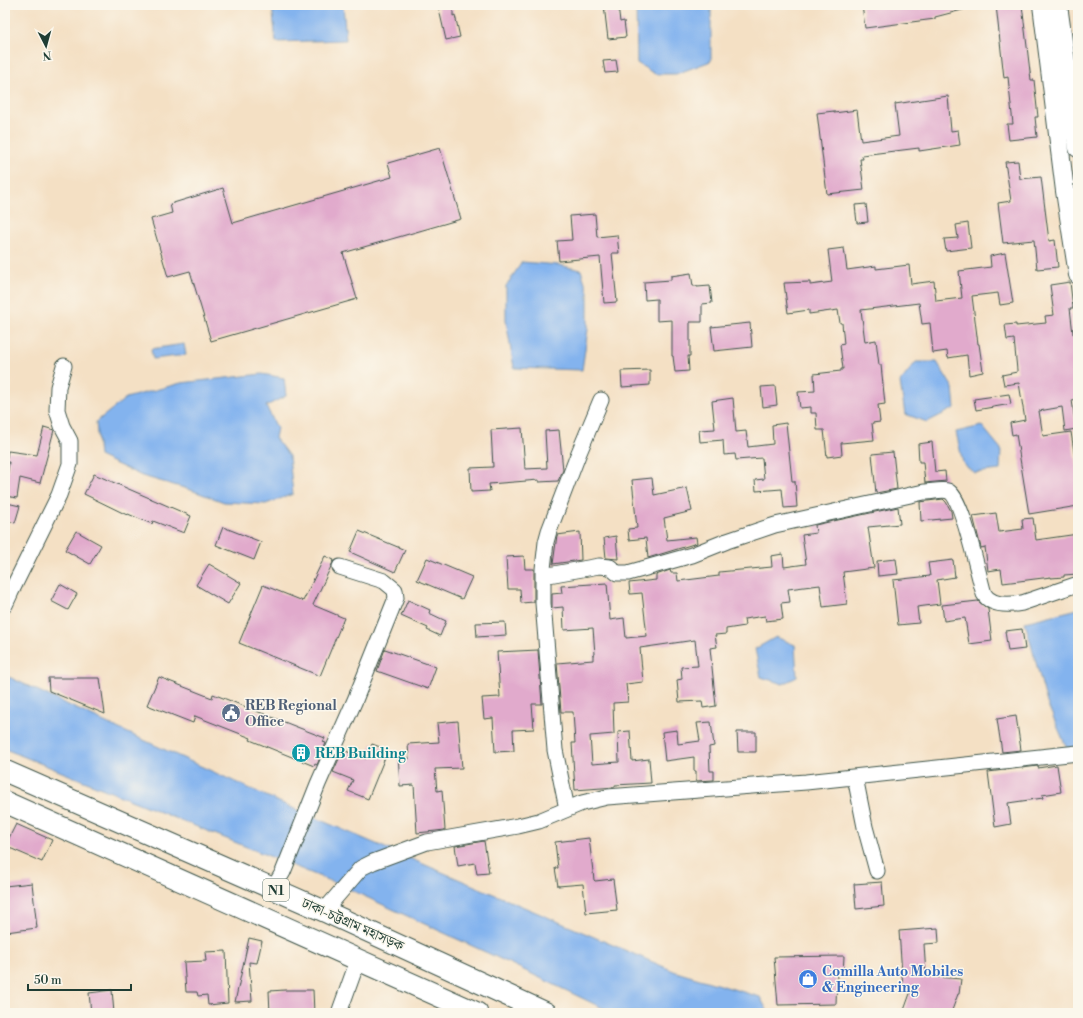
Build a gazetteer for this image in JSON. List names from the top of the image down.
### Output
{
  "streets": {
    "highway": ["N1", "ঢাকা-চট্টগ্রাম মহাসড়ক"]
  },
  "places": {
    "public building": ["REB Regional Office"],
    "building": ["REB Building"],
    "shop": ["Comilla Auto Mobiles & Engineering"]
  },
  "scale_bar": "50 m",
  "north": "bottom"
}
